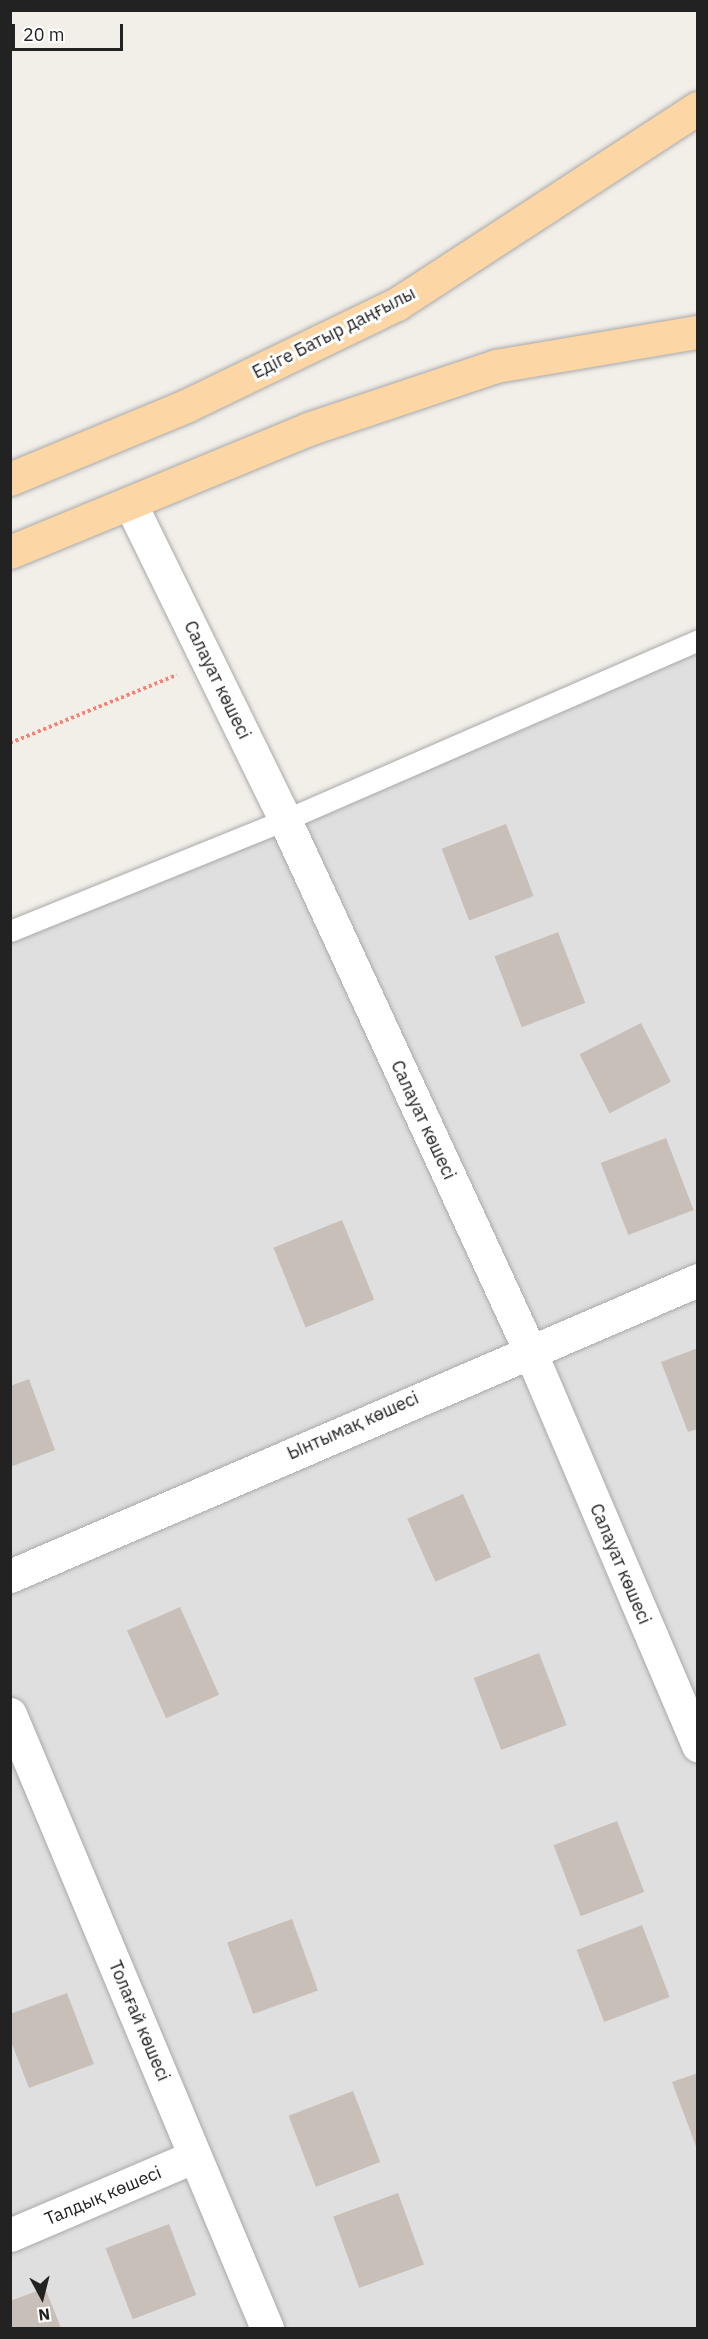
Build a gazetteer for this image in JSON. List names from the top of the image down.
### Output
{
  "streets": {
    "main road": ["Едіге Батыр даңғылы"],
    "street": [
      "Салауат көшесі",
      "Ынтымақ көшесі",
      "Толағай көшесі",
      "Талдық көшесі"
    ]
  },
  "crossings": [
    ["Салауат көшесі", "Ынтымақ көшесі"],
    ["Толағай көшесі", "Талдық көшесі"]
  ],
  "scale_bar": "20 m",
  "north": "bottom"
}
